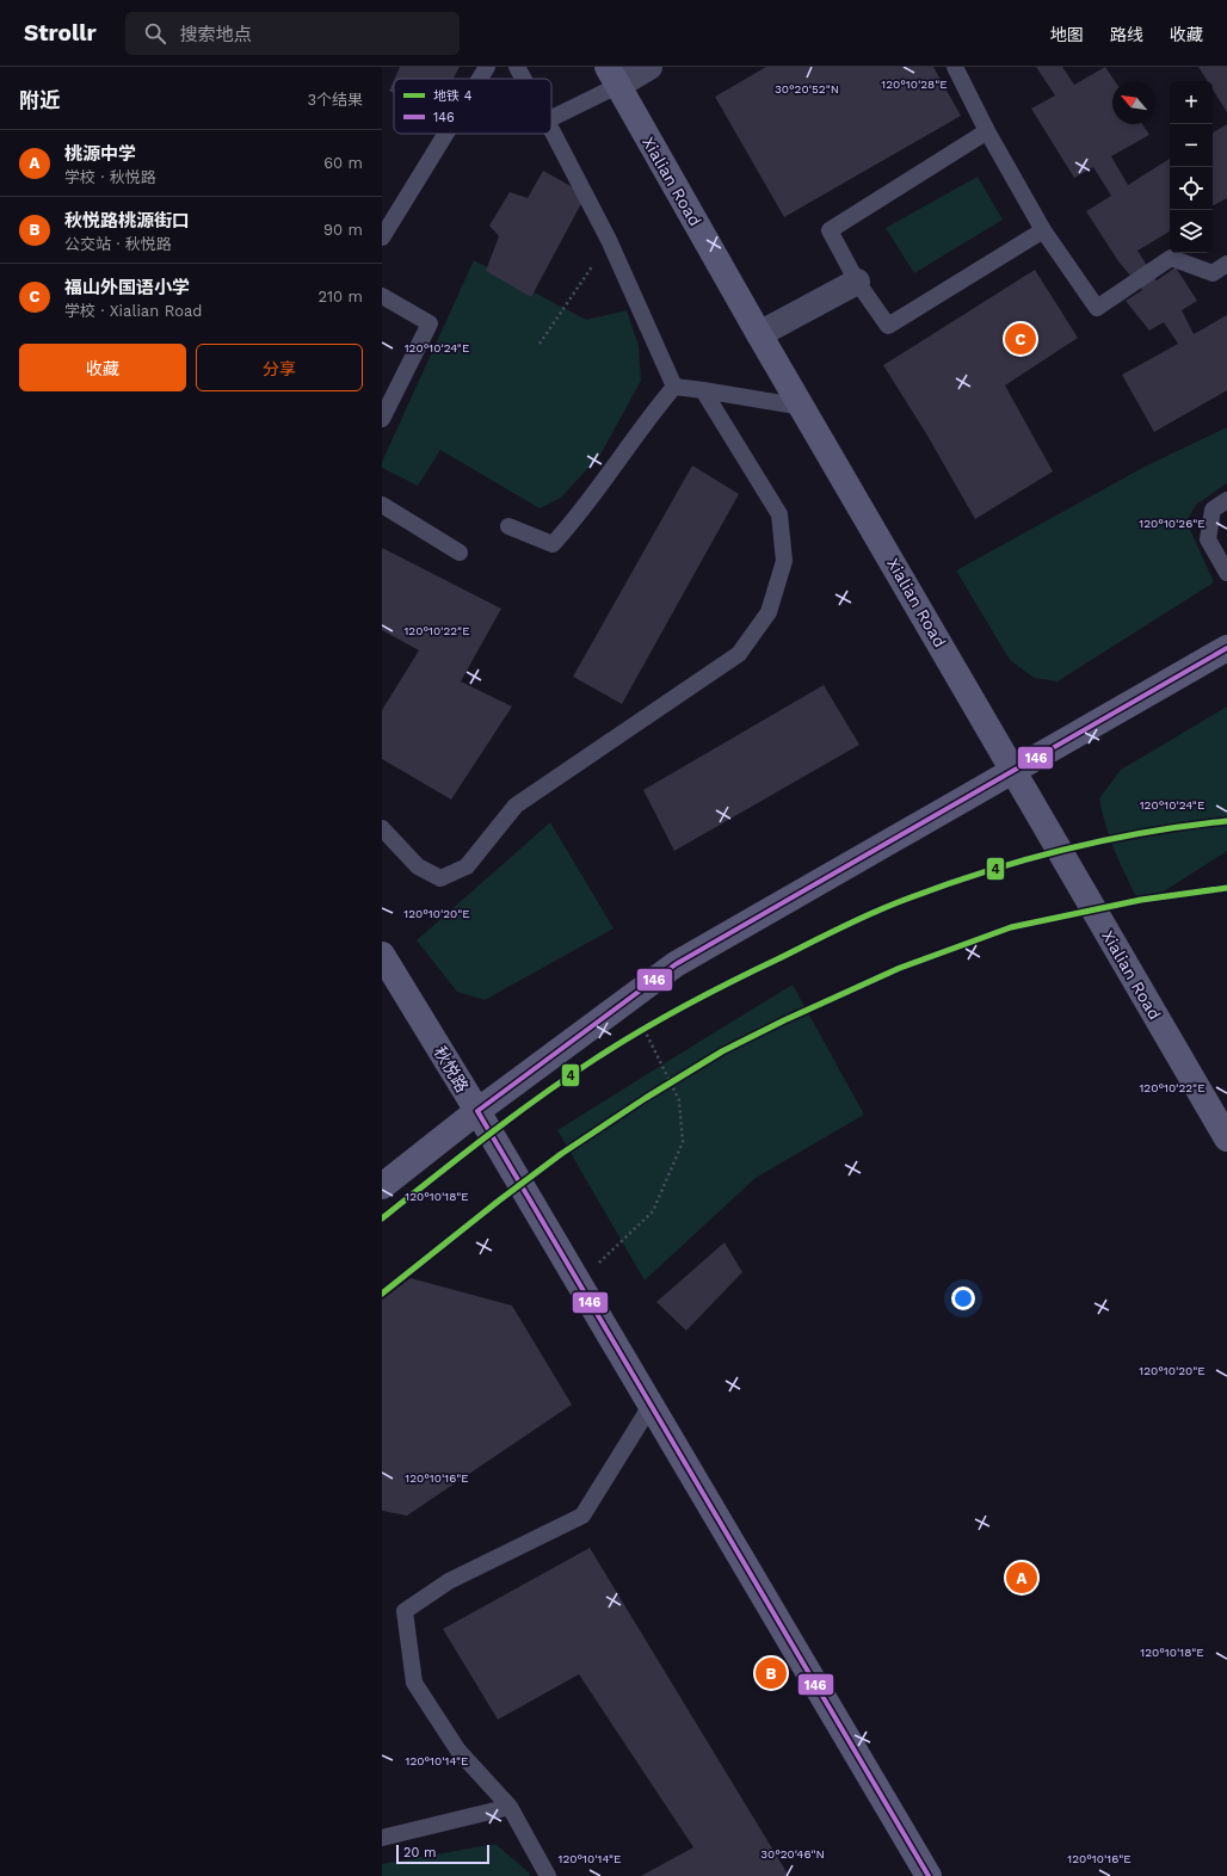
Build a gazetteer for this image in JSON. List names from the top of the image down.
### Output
{
  "streets": {
    "street": ["Xialian Road", "秋悦路"]
  },
  "lines": ["transit line 146", "metro line 4"],
  "legend": ["地铁 4", "146"],
  "scale_bar": "20 m",
  "north": "top left",
  "page": {
    "header": "Strollr",
    "search": "搜索地点",
    "nav": ["地图", "路线", "收藏"],
    "heading": ["附近", "3个结果"],
    "map_buttons": ["+", "−"],
    "list": [
      {
        "mark": "A",
        "name": "桃源中学",
        "note": "学校 · 秋悦路",
        "value": "60 m"
      },
      {
        "mark": "B",
        "name": "秋悦路桃源街口",
        "note": "公交站 · 秋悦路",
        "value": "90 m"
      },
      {
        "mark": "C",
        "name": "福山外国语小学",
        "note": "学校 · Xialian Road",
        "value": "210 m"
      }
    ],
    "pins": ["C", "A", "B"],
    "buttons": ["收藏", "分享"],
    "scale": "20 m"
  },
  "coordinates": [
    "120°10'28\"E",
    "30°20'52\"N",
    "120°10'24\"E",
    "120°10'26\"E",
    "120°10'22\"E",
    "120°10'20\"E",
    "120°10'18\"E",
    "120°10'16\"E",
    "120°10'14\"E",
    "30°20'46\"N"
  ]
}
